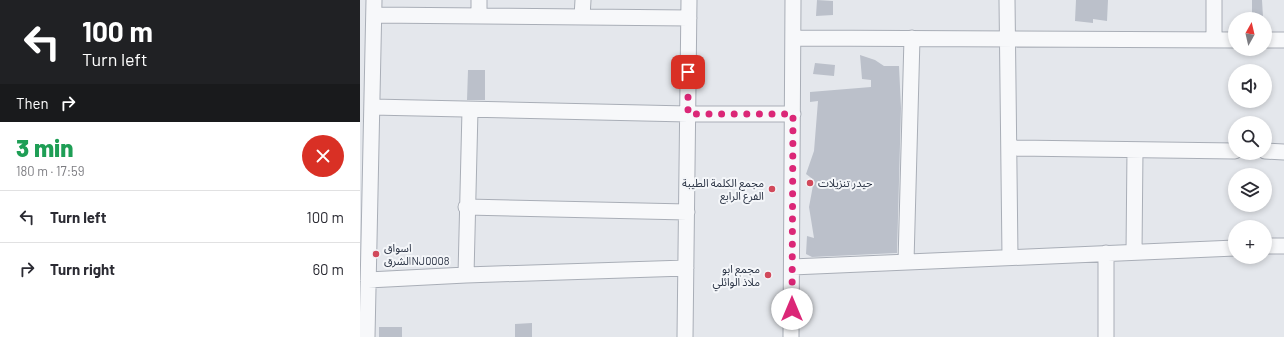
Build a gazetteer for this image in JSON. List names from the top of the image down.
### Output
{
  "places": [
    "حيدر تنزيلات",
    "مجمع الكلمة الطيبة الفرع الرابع",
    "اسواق الشرقNJ0008",
    "مجمع ابو ملاذ الوائلي"
  ],
  "north": "top",
  "page": {
    "turn": ["100 m", "Turn left"],
    "map_buttons": "+",
    "then": "Then",
    "heading": ["3 min", "180 m · 17:59"],
    "list": [
      {
        "name": "Turn left",
        "value": "100 m"
      },
      {
        "name": "Turn right",
        "value": "60 m"
      }
    ]
  }
}
